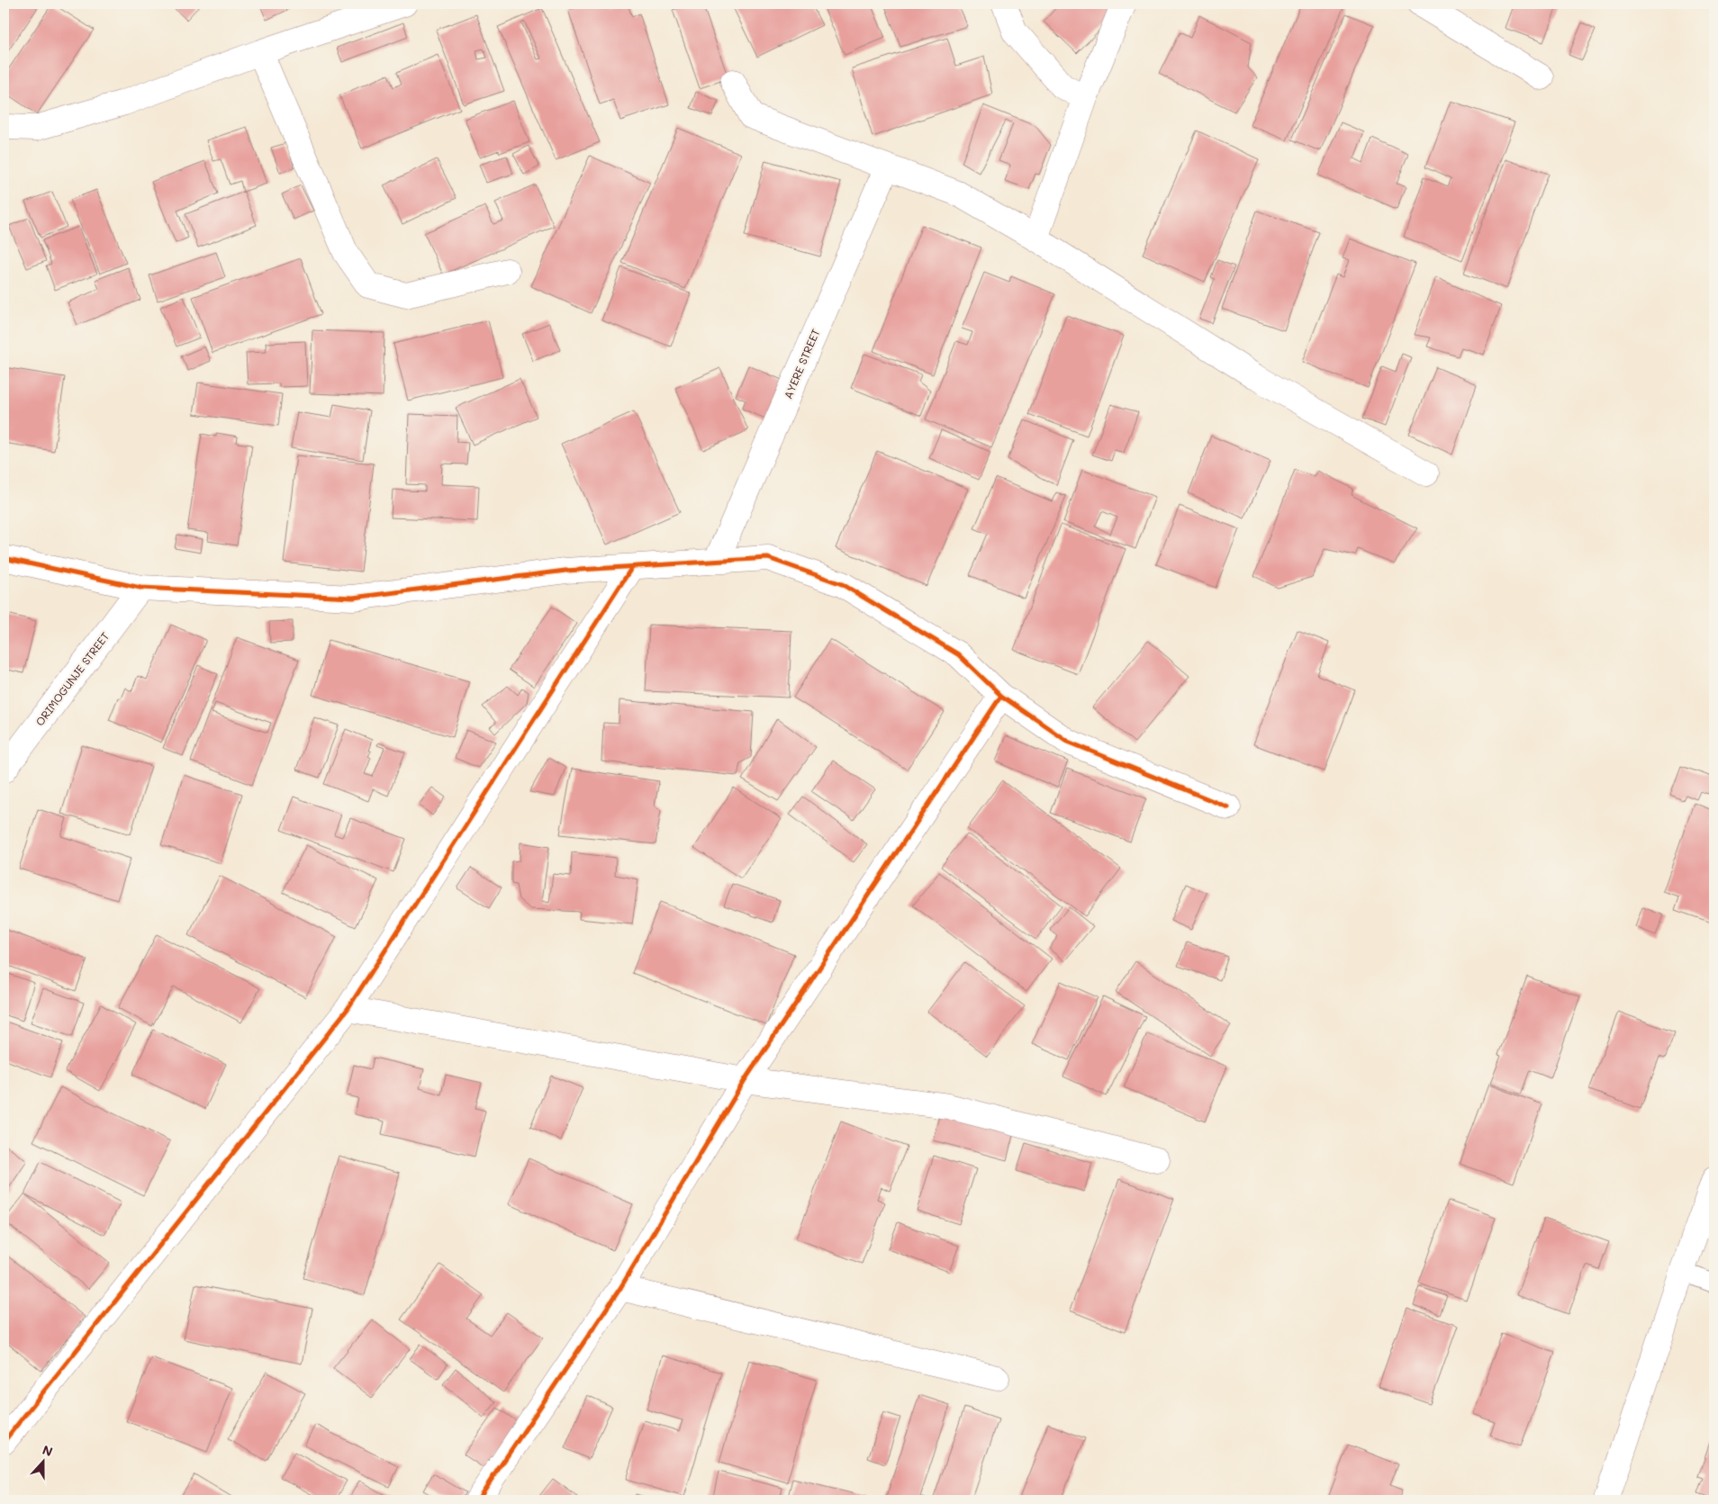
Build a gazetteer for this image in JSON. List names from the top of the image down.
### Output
{
  "streets": {
    "street": ["AYERE STREET", "ORIMOGUNJE STREET"]
  },
  "north": "top"
}
